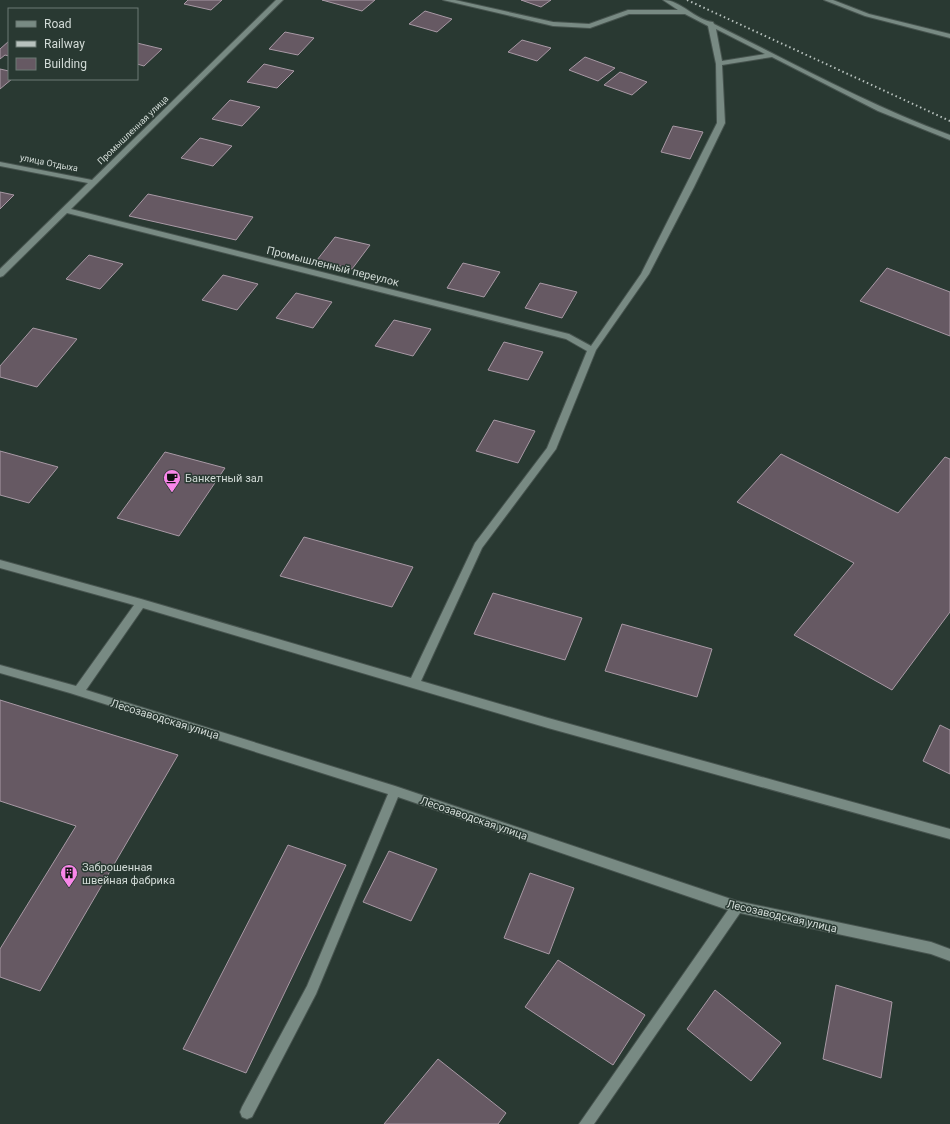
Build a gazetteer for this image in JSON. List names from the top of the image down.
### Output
{
  "streets": {
    "street": [
      "Промышленная улица",
      "улица Отдыха",
      "Промышленный переулок",
      "Лесозаводская улица"
    ]
  },
  "crossings": [
    ["Промышленная улица", "улица Отдыха"],
    ["Промышленная улица", "Промышленный переулок"]
  ],
  "places": {
    "cafe": ["Банкетный зал"],
    "building": ["Заброшенная швейная фабрика"]
  },
  "legend": ["Road", "Railway", "Building"]
}
